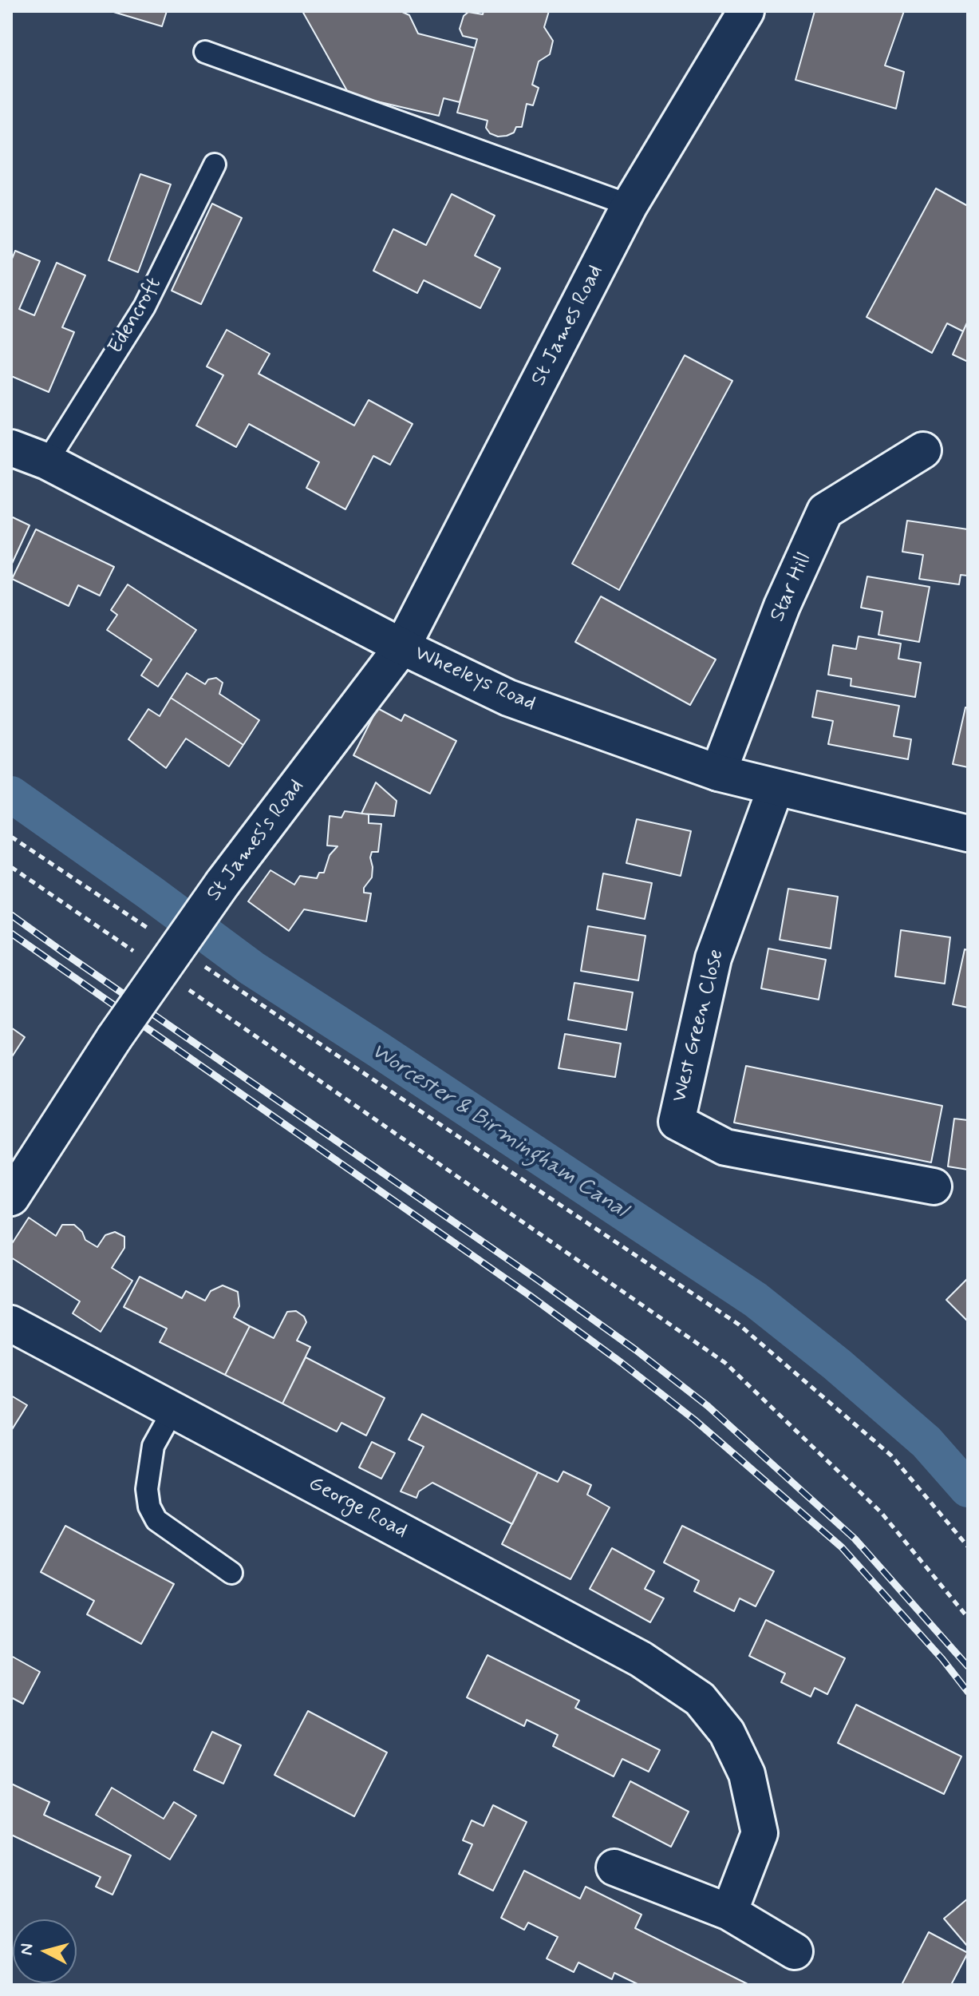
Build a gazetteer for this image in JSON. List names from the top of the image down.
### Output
{
  "streets": {
    "street": [
      "St James Road",
      "Star Hill",
      "Wheeleys Road",
      "St James's Road",
      "West Green Close",
      "George Road"
    ],
    "lane": ["Edencroft"]
  },
  "crossings": [
    ["Edencroft", "Wheeleys Road"],
    ["St James Road", "Wheeleys Road"],
    ["St James Road", "St James's Road"],
    ["Star Hill", "Wheeleys Road"],
    ["Wheeleys Road", "St James's Road"],
    ["Wheeleys Road", "West Green Close"]
  ],
  "water": ["Worcester & Birmingham Canal"],
  "north": "left"
}
